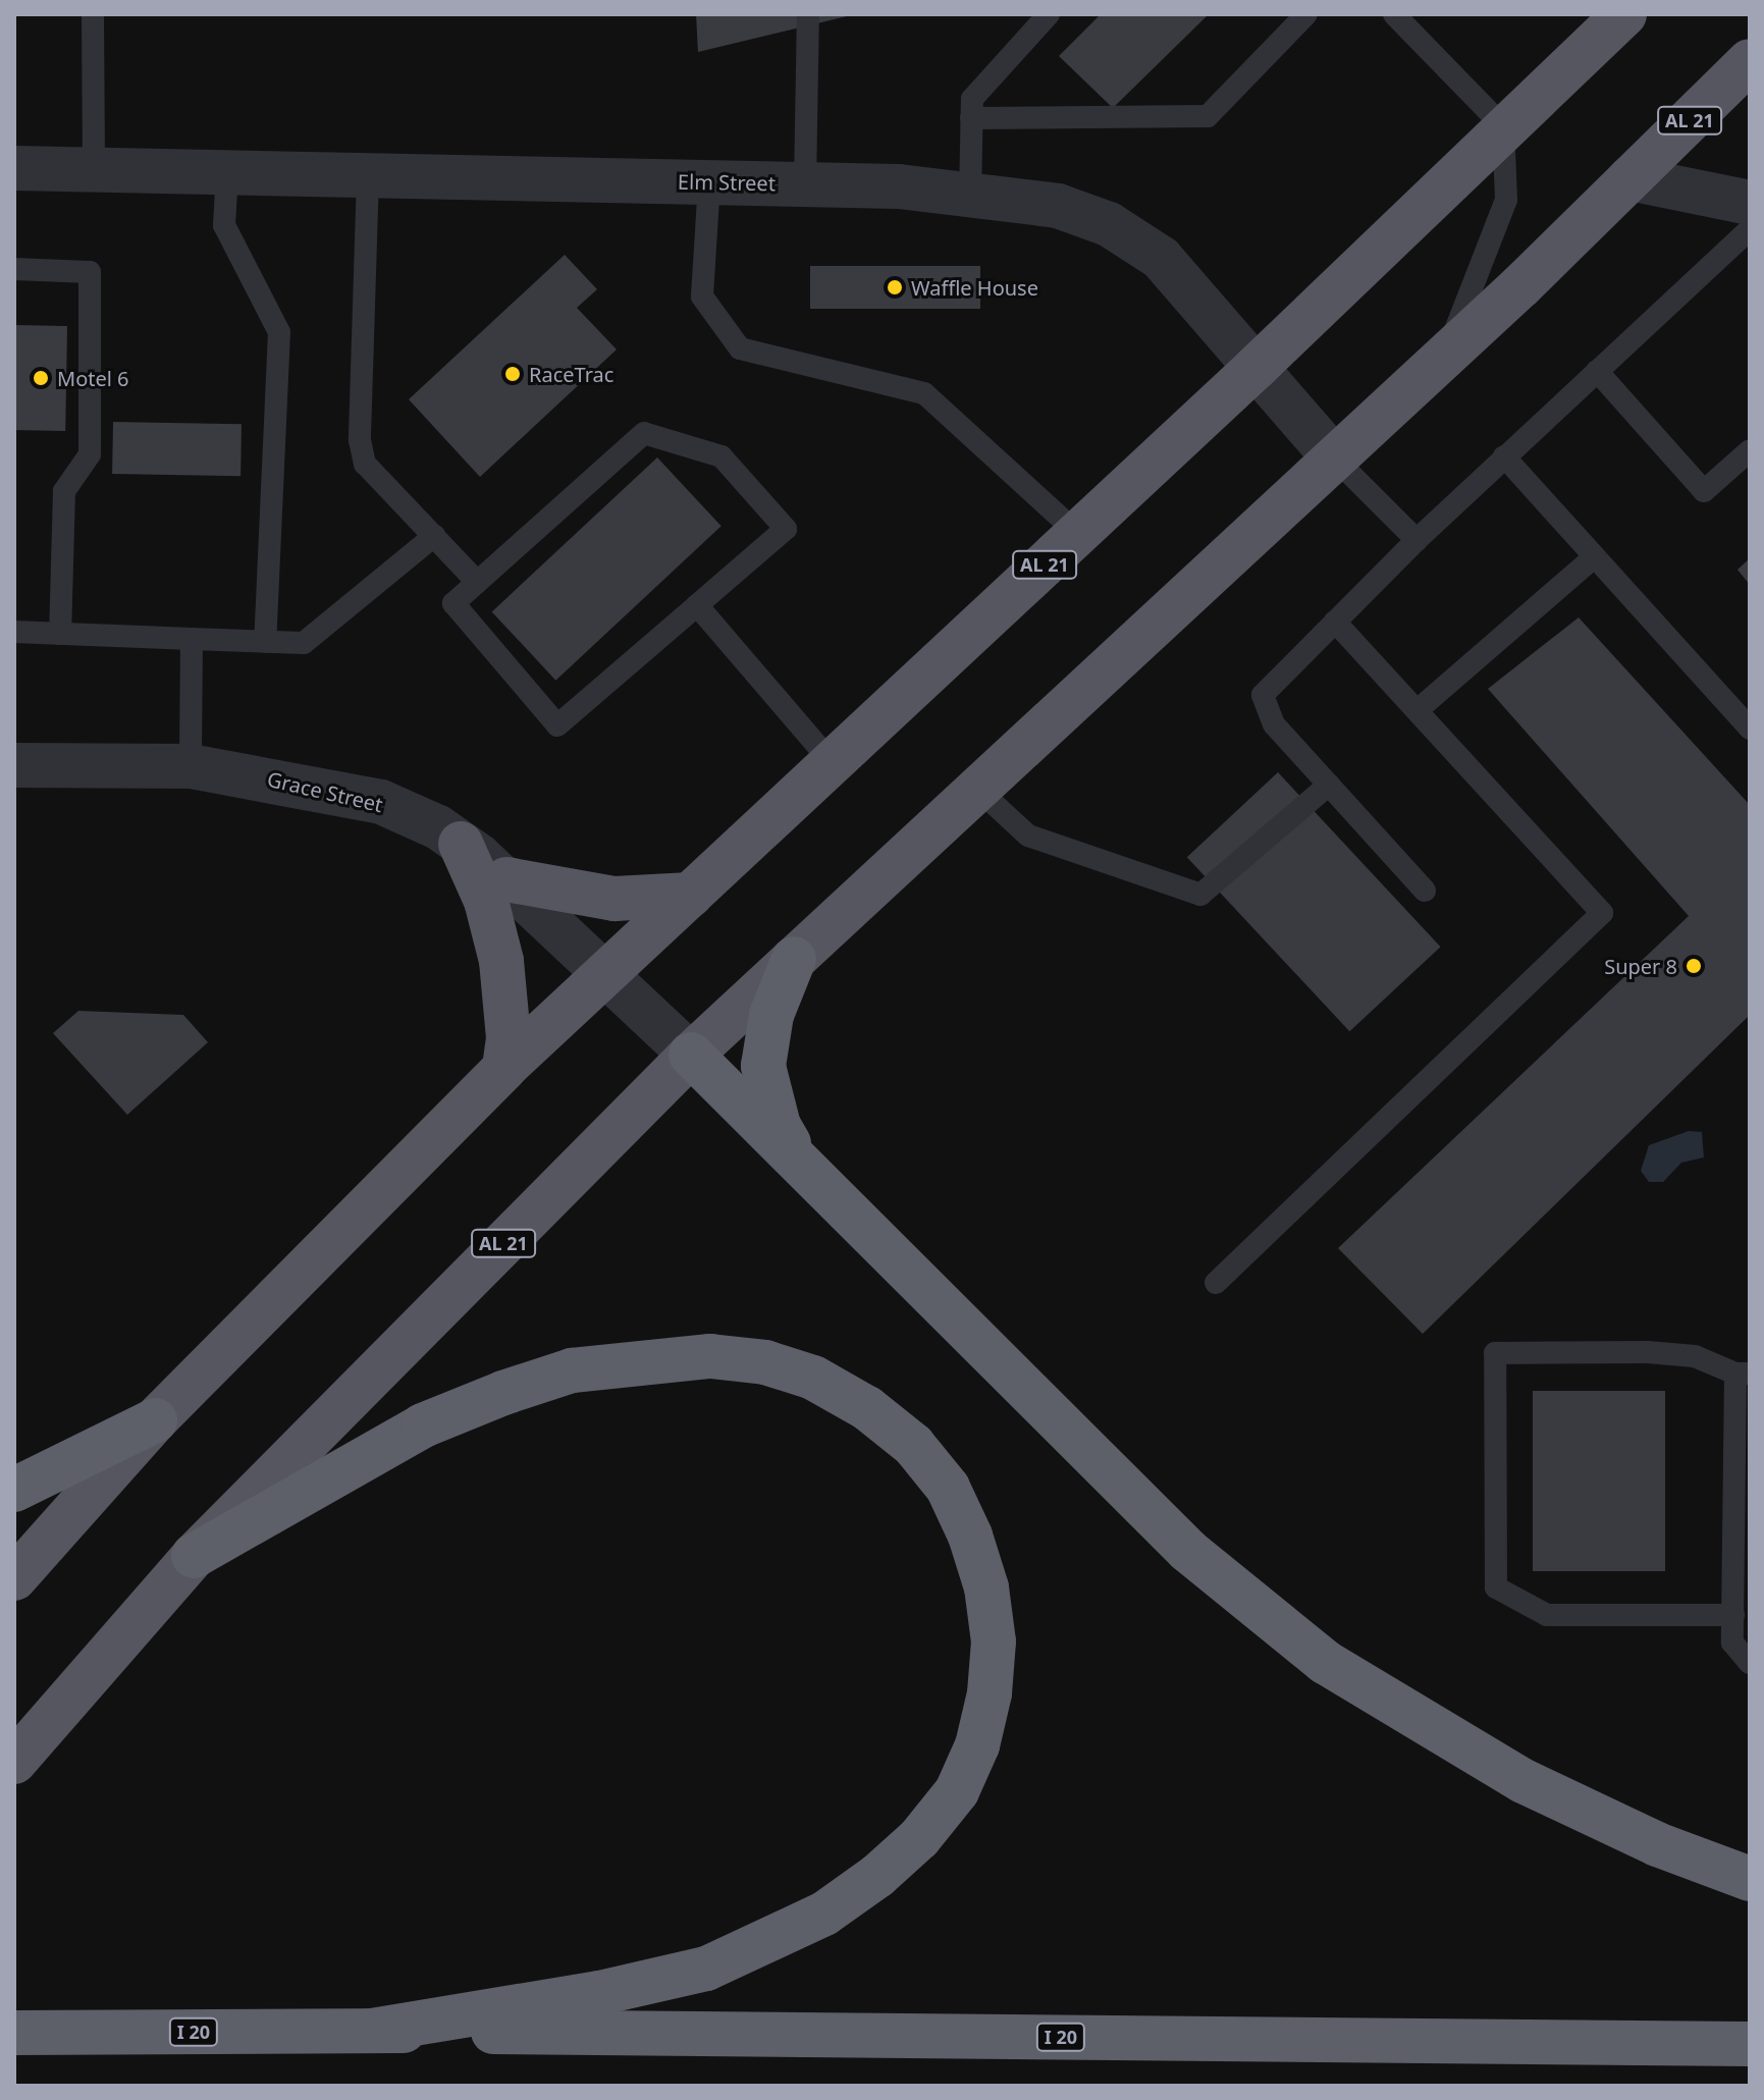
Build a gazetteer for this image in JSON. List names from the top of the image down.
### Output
{
  "streets": {
    "highway": ["AL 21", "I 20"],
    "street": ["Elm Street", "Grace Street"]
  },
  "crossings": [
    ["AL 21", "Elm Street"],
    ["AL 21", "Grace Street"]
  ],
  "places": [
    "Waffle House",
    "RaceTrac",
    "Motel 6",
    "Super 8"
  ]
}
